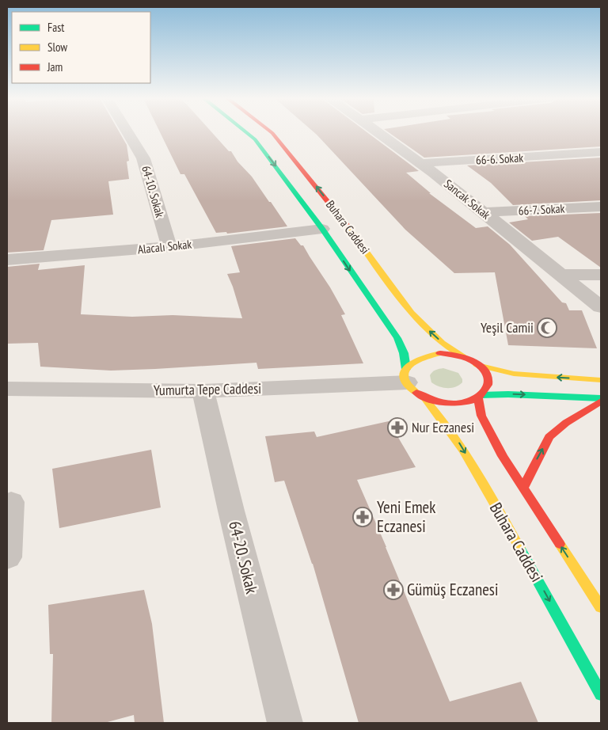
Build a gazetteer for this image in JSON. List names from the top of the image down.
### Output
{
  "streets": {
    "main road": ["Buhara Caddesi"],
    "street": [
      "66-6. Sokak",
      "64-10. Sokak",
      "Sancak Sokak",
      "66-7. Sokak",
      "Alacalı Sokak",
      "Yumurta Tepe Caddesi",
      "64-20. Sokak"
    ]
  },
  "crossings": [
    ["66-6. Sokak", "Sancak Sokak"],
    ["64-10. Sokak", "Alacalı Sokak"],
    ["Sancak Sokak", "66-7. Sokak"],
    ["Buhara Caddesi", "Alacalı Sokak"],
    ["Buhara Caddesi", "Yumurta Tepe Caddesi"],
    ["Yumurta Tepe Caddesi", "64-20. Sokak"]
  ],
  "places": {
    "mosque": ["Yeşil Camii"],
    "pharmacy": ["Nur Eczanesi", "Yeni Emek Eczanesi", "Gümüş Eczanesi"]
  },
  "legend": ["Fast", "Slow", "Jam"]
}
